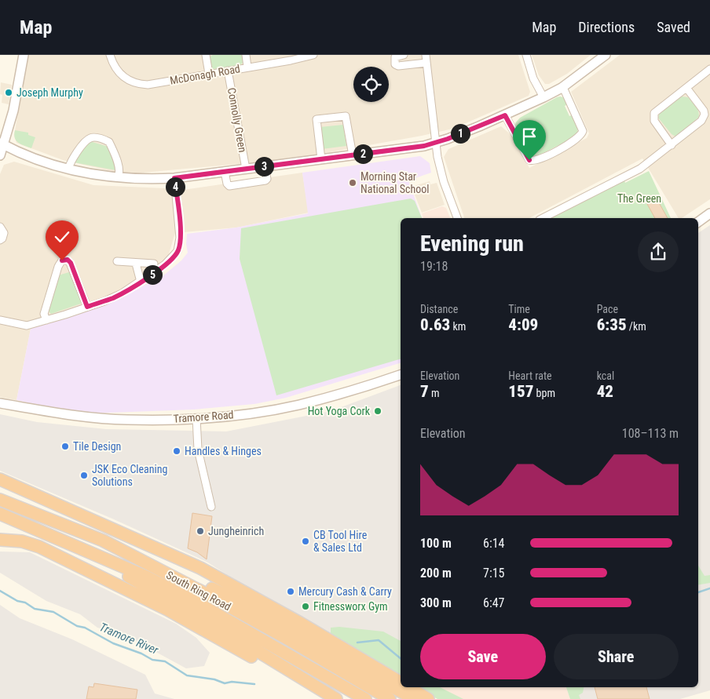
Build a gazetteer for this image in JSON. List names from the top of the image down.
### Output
{
  "streets": {
    "highway": ["South Ring Road"],
    "street": ["McDonagh Road", "Connolly Green", "Tramore Road"]
  },
  "crossings": [
    ["McDonagh Road", "Connolly Green"]
  ],
  "water": ["Tramore River"],
  "parks": ["The Green"],
  "places": [
    "Joseph Murphy",
    "Morning Star National School",
    "Hot Yoga Cork",
    "Tile Design",
    "Handles & Hinges",
    "JSK Eco Cleaning Solutions",
    "Jungheinrich",
    "CB Tool Hire & Sales Ltd",
    "Mercury Cash & Carry",
    "Fitnessworx Gym"
  ],
  "page": {
    "header": "Map",
    "nav": ["Map", "Directions", "Saved"],
    "pins": [
      "1",
      "2",
      "3",
      "4",
      "5"
    ],
    "heading": ["Evening run", "19:18"],
    "stats": [
      ["Distance", "0.63 km"],
      ["Time", "4:09"],
      ["Pace", "6:35 /km"],
      ["Elevation", "7 m"],
      ["Heart rate", "157 bpm"],
      ["kcal", "42"]
    ],
    "chart": ["Elevation", "108–113 m"],
    "list": [
      {
        "name": "100 m",
        "note": "6:14"
      },
      {
        "name": "200 m",
        "note": "7:15"
      },
      {
        "name": "300 m",
        "note": "6:47"
      }
    ],
    "buttons": ["Save", "Share"]
  }
}
